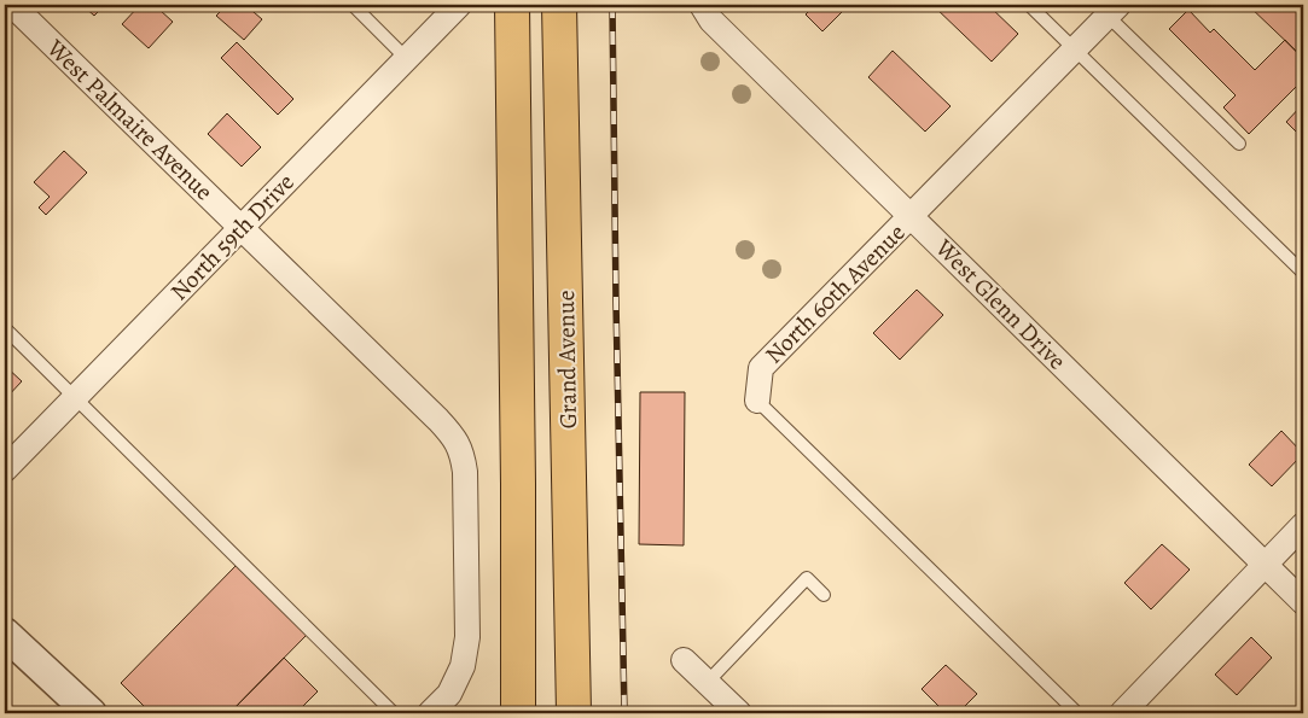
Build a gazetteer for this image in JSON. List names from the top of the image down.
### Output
{
  "streets": {
    "highway": ["Grand Avenue"],
    "street": [
      "West Palmaire Avenue",
      "North 59th Drive",
      "North 60th Avenue",
      "West Glenn Drive"
    ]
  },
  "crossings": [
    ["West Palmaire Avenue", "North 59th Drive"],
    ["North 60th Avenue", "West Glenn Drive"]
  ]
}
